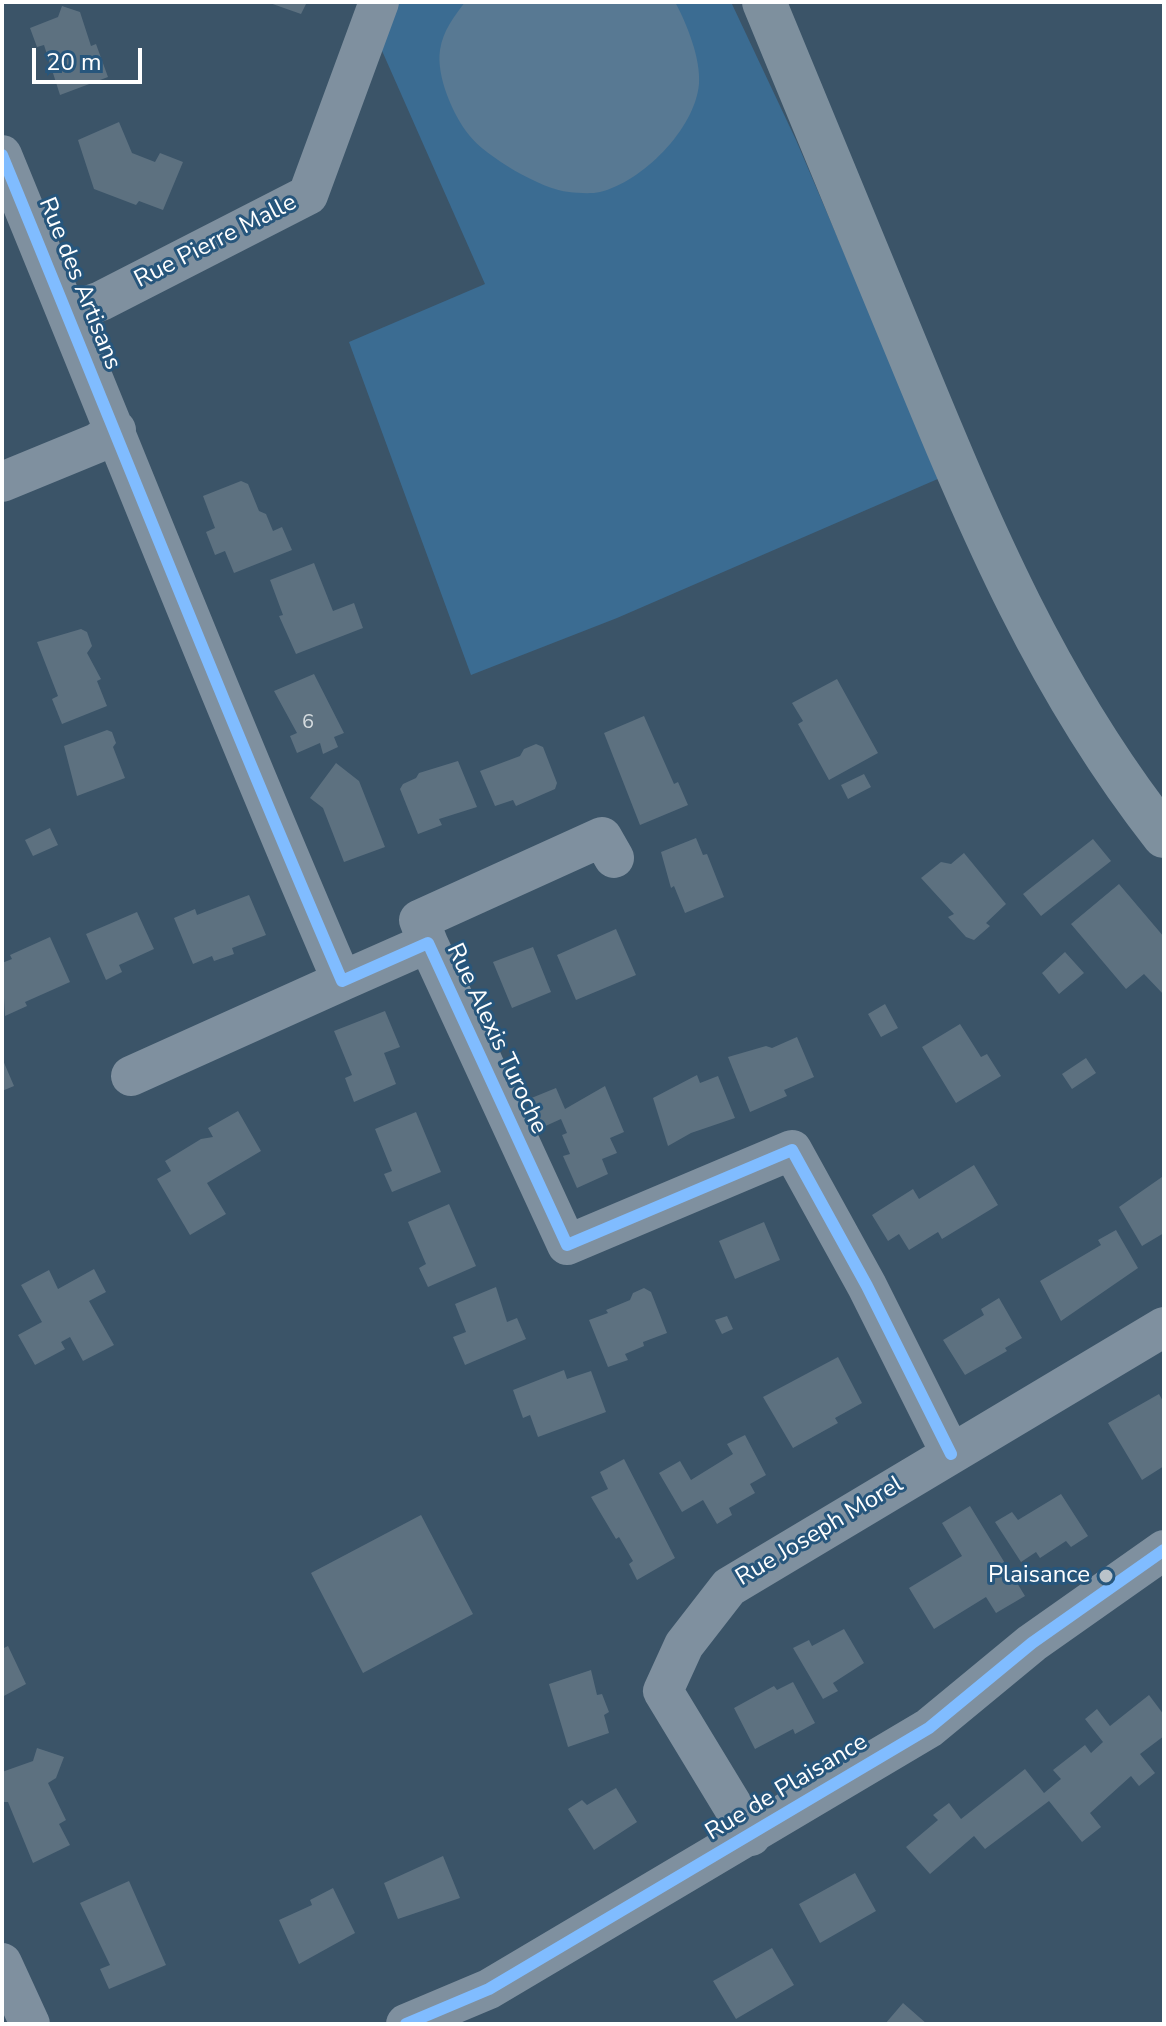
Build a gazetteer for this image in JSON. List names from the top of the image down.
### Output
{
  "streets": {
    "street": [
      "Rue Pierre Malle",
      "Rue des Artisans",
      "Rue Alexis Turoche",
      "Rue Joseph Morel",
      "Rue de Plaisance"
    ]
  },
  "crossings": [
    ["Rue Pierre Malle", "Rue des Artisans"],
    ["Rue Alexis Turoche", "Rue Joseph Morel"],
    ["Rue Joseph Morel", "Rue de Plaisance"]
  ],
  "places": ["Plaisance"],
  "house_numbers": ["6"],
  "scale_bar": "20 m"
}
